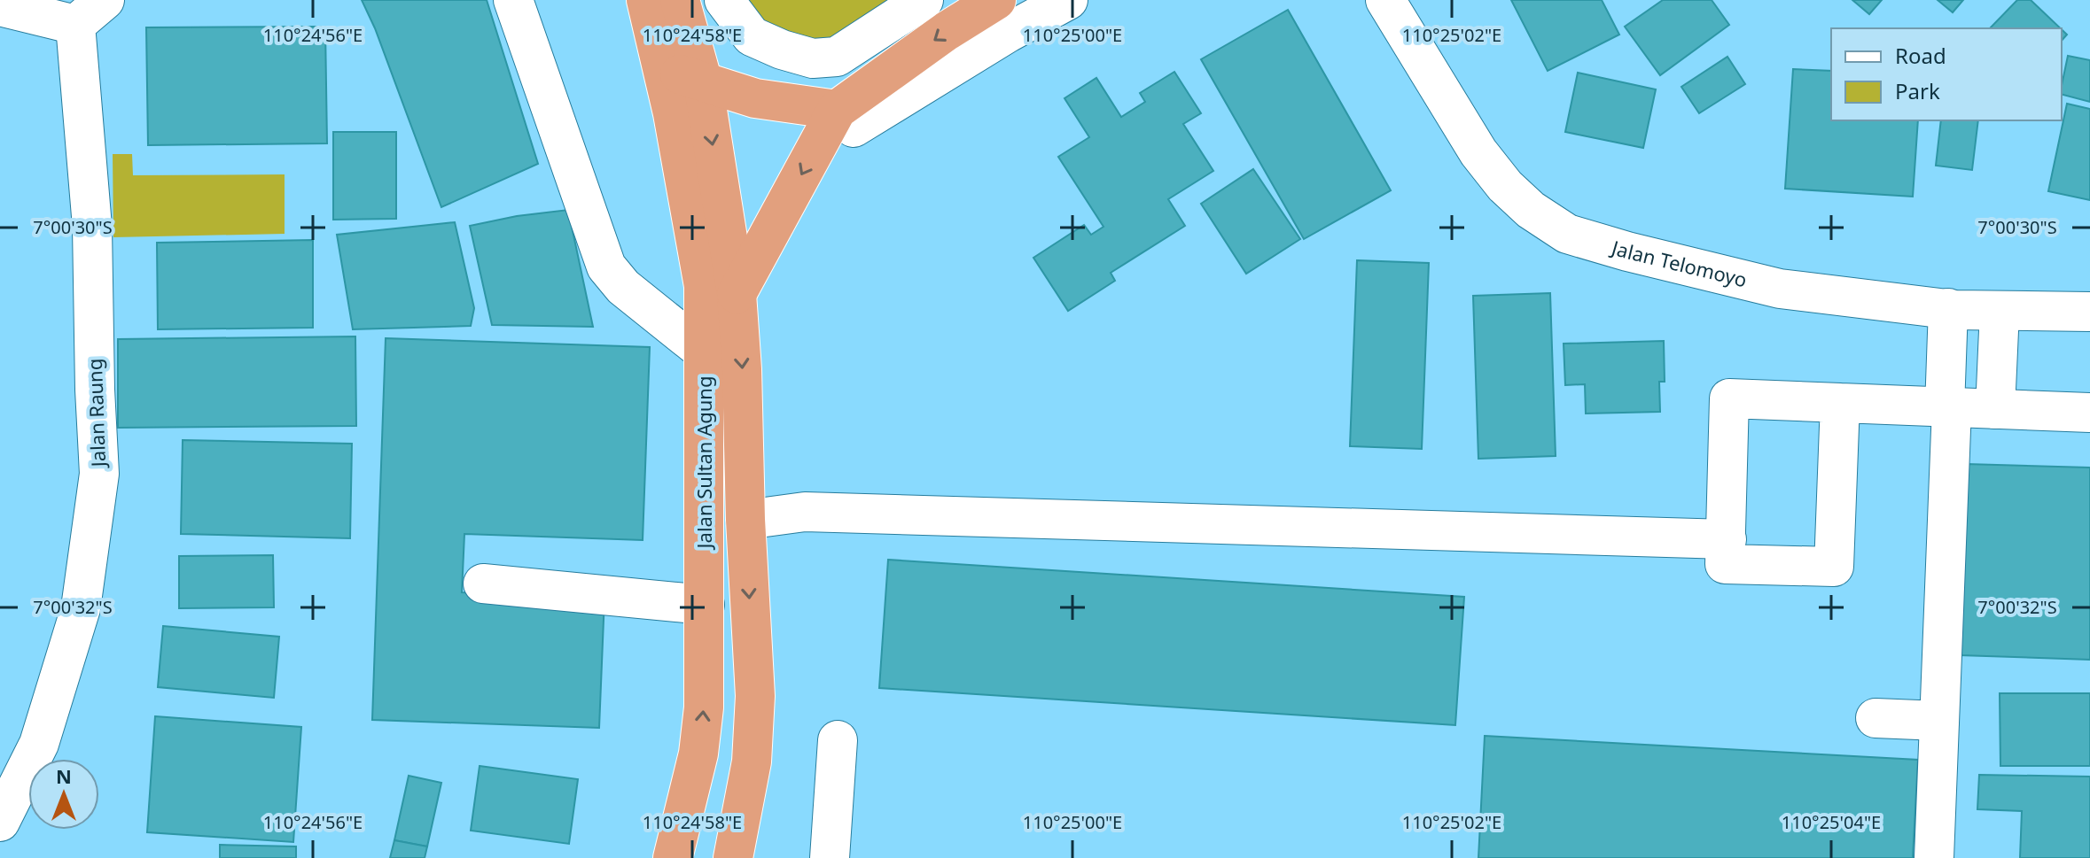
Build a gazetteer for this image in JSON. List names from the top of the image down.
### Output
{
  "streets": {
    "highway": ["Jalan Sultan Agung"],
    "street": ["Jalan Telomoyo", "Jalan Raung"]
  },
  "legend": ["Road", "Park"],
  "north": "top",
  "coordinates": [
    "110°24'56\"E",
    "110°24'58\"E",
    "110°25'00\"E",
    "110°25'02\"E",
    "7°00'30\"S",
    "7°00'32\"S",
    "110°25'04\"E"
  ]
}
